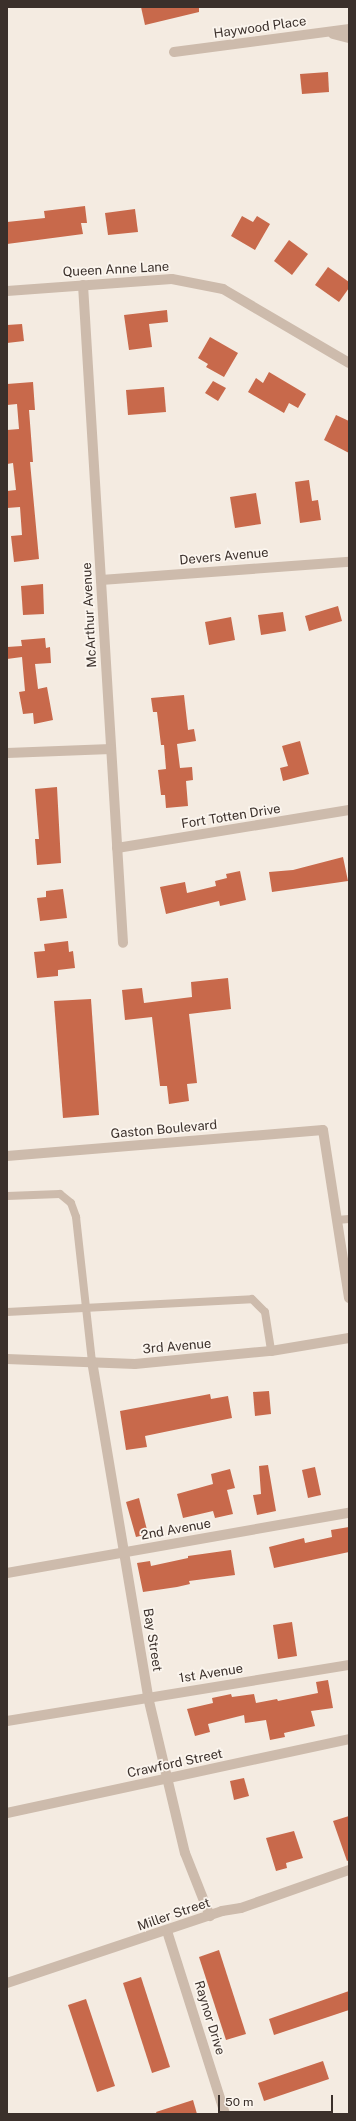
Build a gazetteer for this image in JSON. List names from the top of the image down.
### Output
{
  "streets": {
    "street": [
      "Haywood Place",
      "Queen Anne Lane",
      "Devers Avenue",
      "McArthur Avenue",
      "Fort Totten Drive",
      "Gaston Boulevard",
      "3rd Avenue",
      "2nd Avenue",
      "Bay Street",
      "1st Avenue",
      "Crawford Street",
      "Miller Street",
      "Raynor Drive"
    ]
  },
  "crossings": [
    ["Queen Anne Lane", "McArthur Avenue"],
    ["Devers Avenue", "McArthur Avenue"],
    ["McArthur Avenue", "Fort Totten Drive"],
    ["3rd Avenue", "Bay Street"],
    ["2nd Avenue", "Bay Street"],
    ["Bay Street", "1st Avenue"],
    ["Bay Street", "Crawford Street"],
    ["Bay Street", "Miller Street"],
    ["Miller Street", "Raynor Drive"]
  ],
  "scale_bar": "50 m"
}
